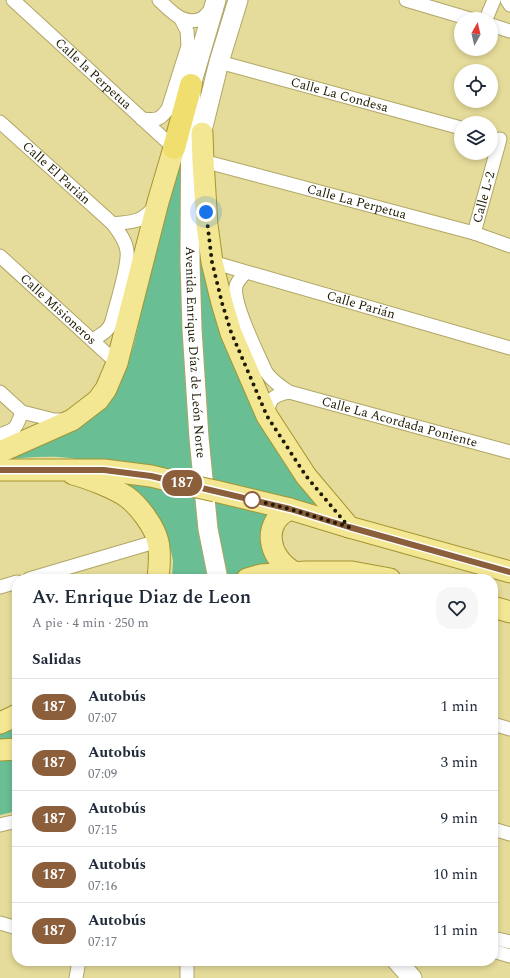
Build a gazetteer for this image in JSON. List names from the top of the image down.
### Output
{
  "streets": {
    "main road": ["Avenida Enrique Díaz de León Norte"],
    "street": [
      "Calle la Perpetua",
      "Calle La Condesa",
      "Calle El Parián",
      "Calle L-2",
      "Calle La Perpetua",
      "Calle Parián",
      "Calle Misioneros",
      "Calle La Acordada Poniente"
    ]
  },
  "crossings": [
    ["Calle El Parián", "Calle Misioneros"],
    ["Calle L-2", "Calle La Perpetua"],
    ["Calle La Perpetua", "Avenida Enrique Díaz de León Norte"],
    ["Calle Parián", "Calle La Acordada Poniente"]
  ],
  "lines": ["bus line 187"],
  "north": "top",
  "page": {
    "on_map": "187",
    "heading": [
      ["Av. Enrique Diaz de Leon", "A pie · 4 min · 250 m"],
      "Salidas"
    ],
    "list": [
      {
        "mark": "187",
        "name": "Autobús",
        "note": "07:07",
        "value": "1 min"
      },
      {
        "mark": "187",
        "name": "Autobús",
        "note": "07:09",
        "value": "3 min"
      },
      {
        "mark": "187",
        "name": "Autobús",
        "note": "07:15",
        "value": "9 min"
      },
      {
        "mark": "187",
        "name": "Autobús",
        "note": "07:16",
        "value": "10 min"
      },
      {
        "mark": "187",
        "name": "Autobús",
        "note": "07:17",
        "value": "11 min"
      }
    ]
  }
}
